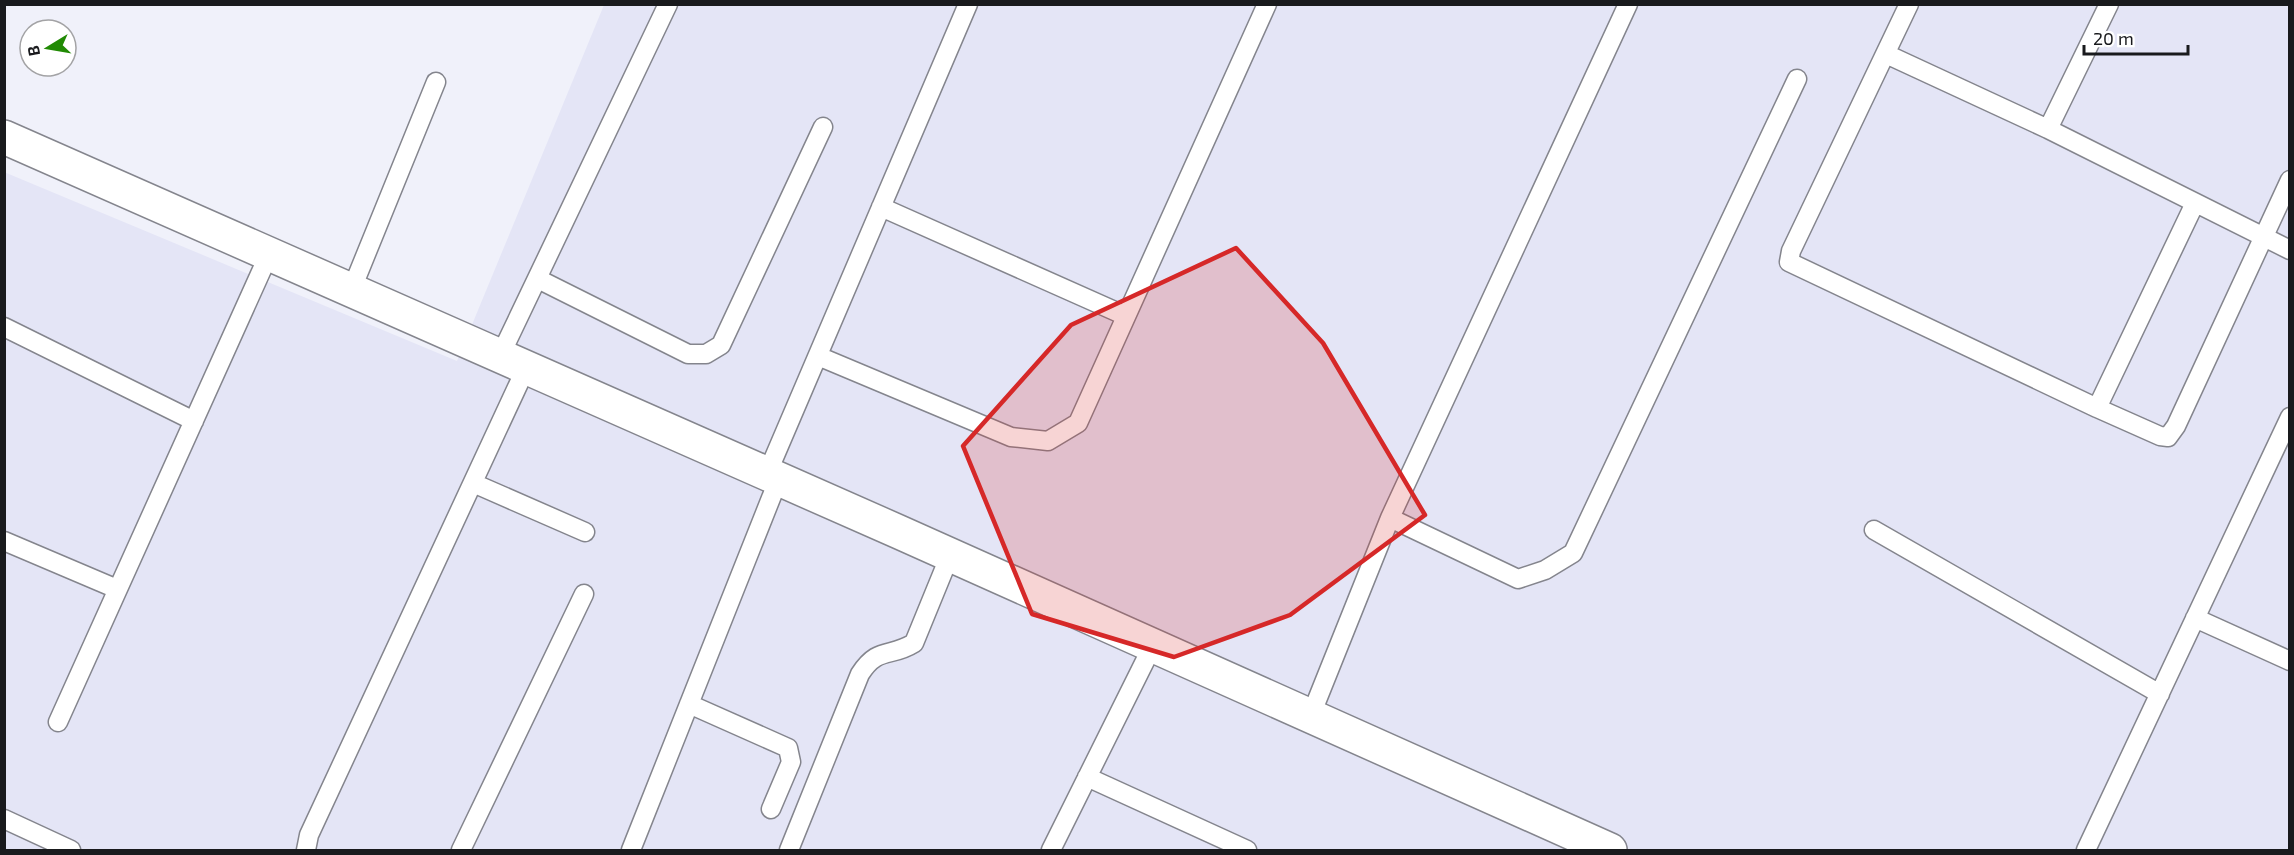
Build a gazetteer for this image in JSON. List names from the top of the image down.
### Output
{
  "scale_bar": "20 m",
  "north": "left"
}
